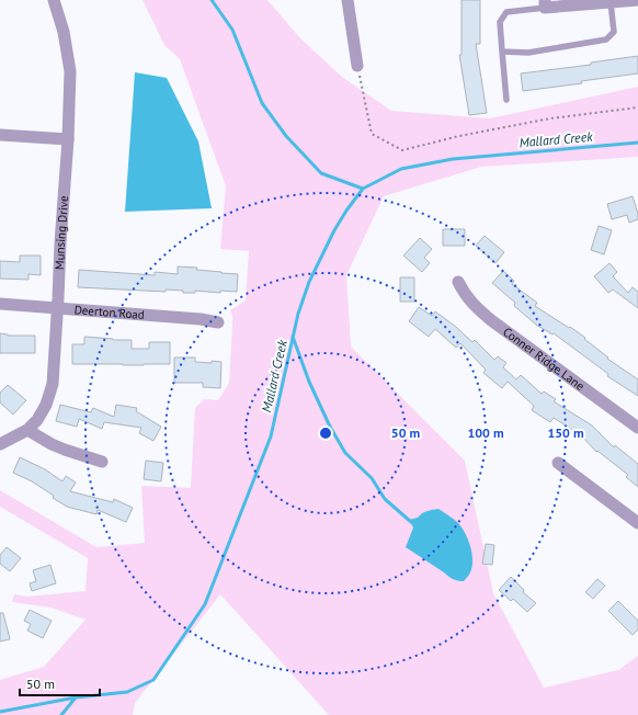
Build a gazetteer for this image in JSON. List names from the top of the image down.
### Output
{
  "streets": {
    "street": ["Munsing Drive", "Deerton Road", "Conner Ridge Lane"]
  },
  "crossings": [
    ["Munsing Drive", "Deerton Road"]
  ],
  "water": ["Mallard Creek"],
  "scale_bar": "50 m",
  "rings": ["50 m", "100 m", "150 m"]
}
